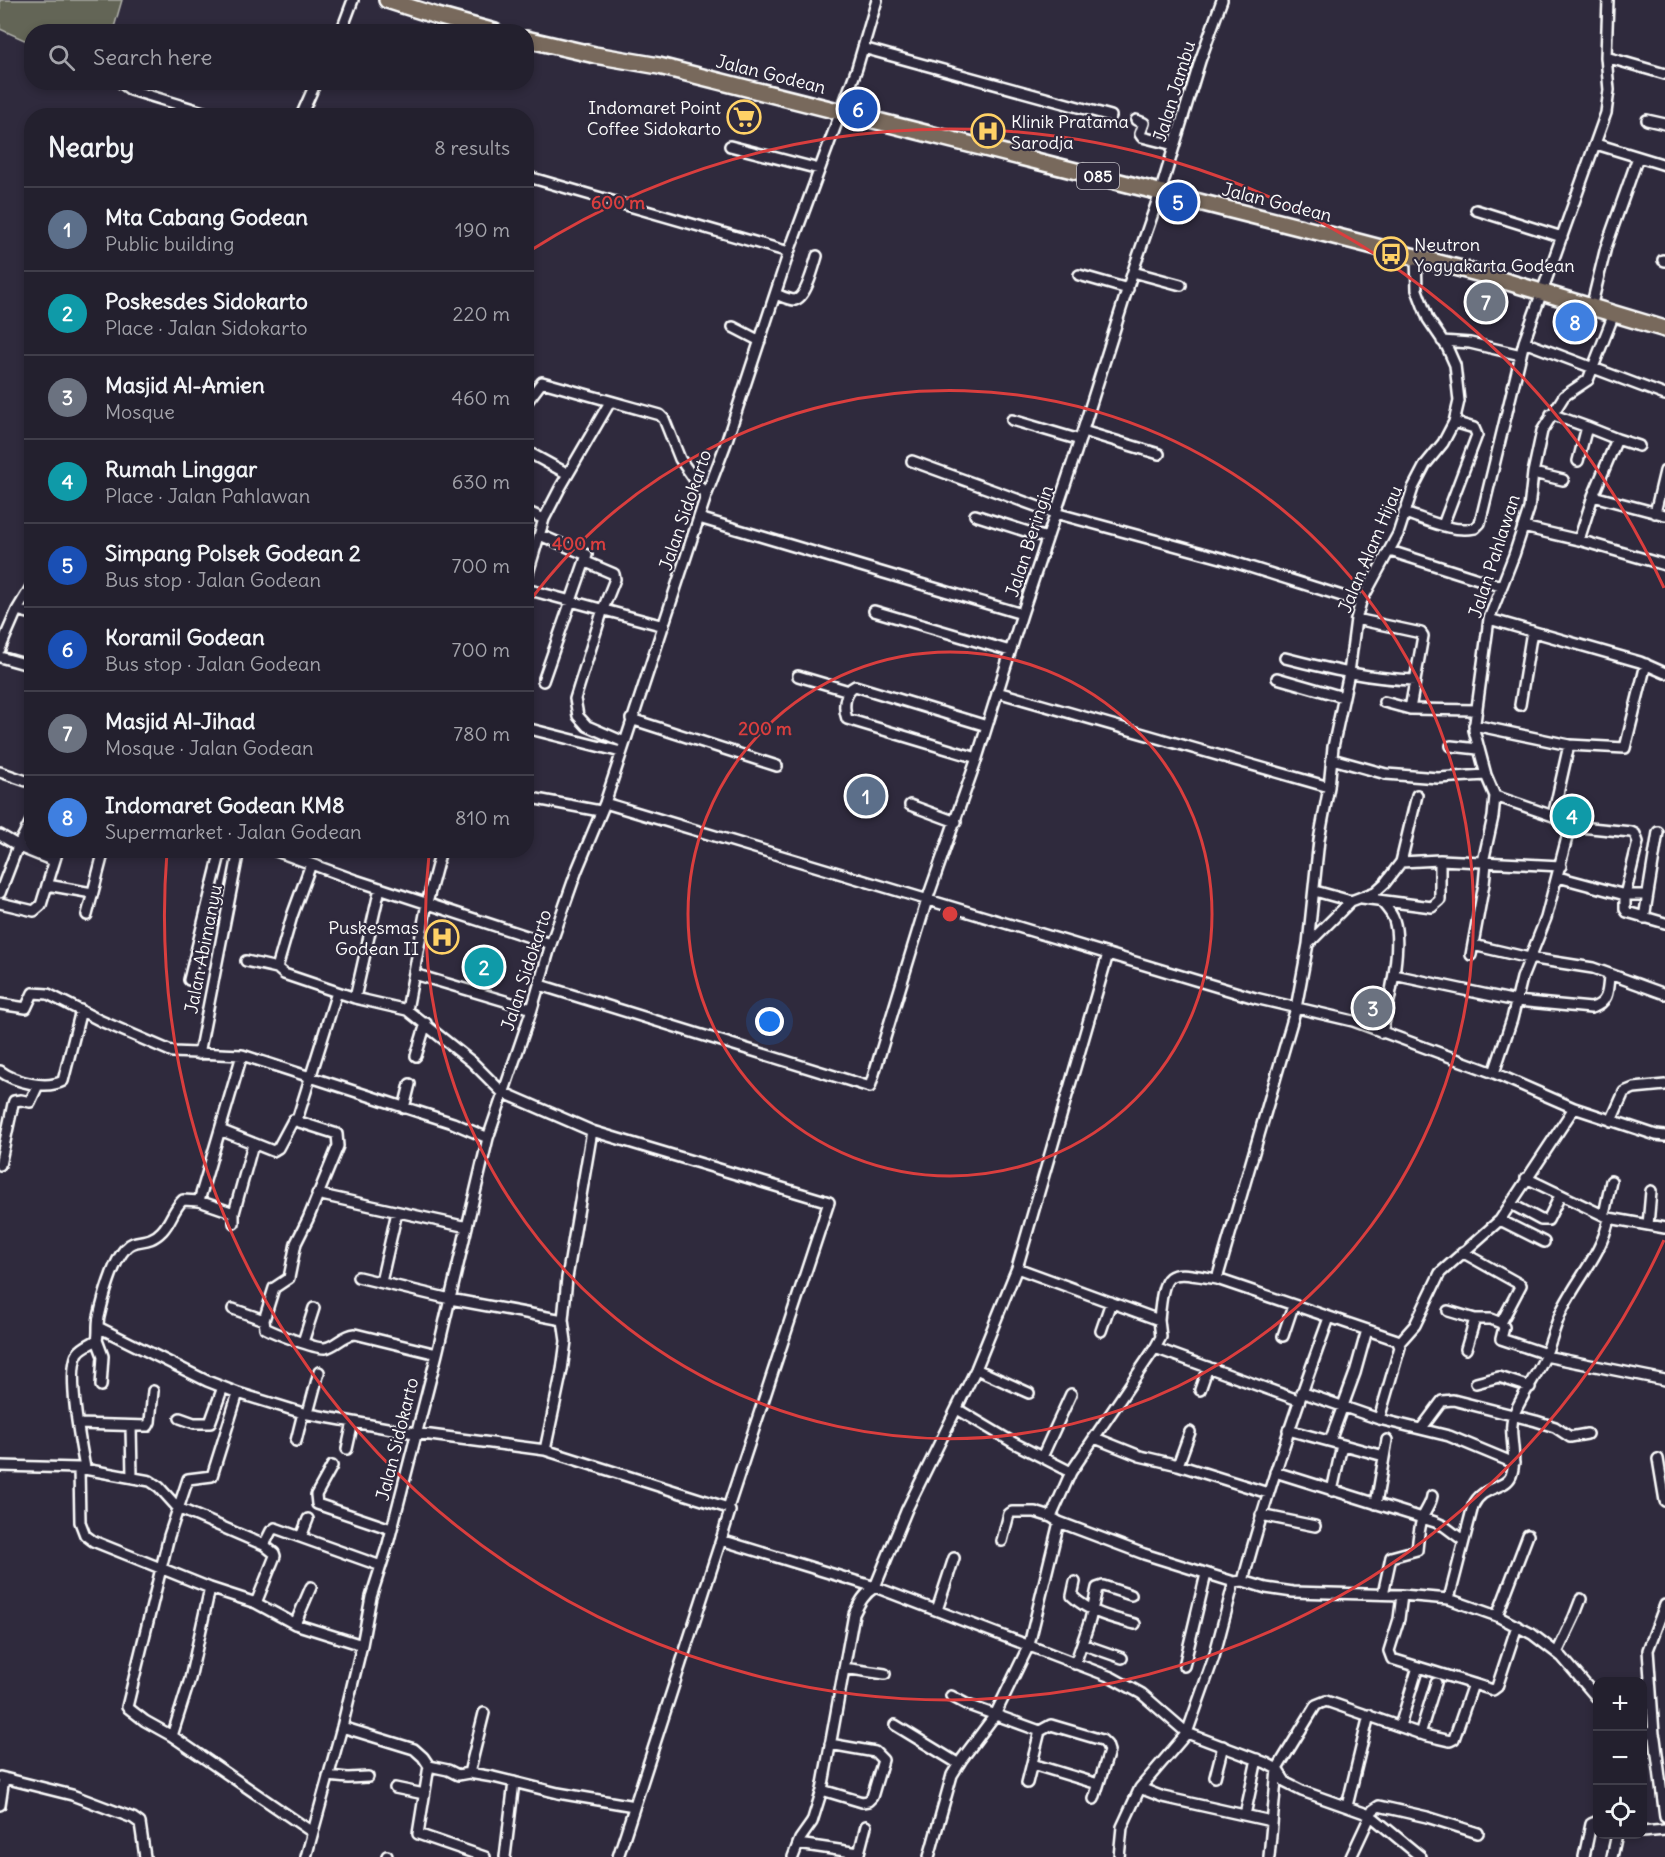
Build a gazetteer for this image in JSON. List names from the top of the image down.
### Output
{
  "streets": {
    "main road": ["Jalan Godean", "085"],
    "street": [
      "Jalan Jambu",
      "Jalan Sidokarto",
      "Jalan Beringin",
      "Jalan Alam Hijau",
      "Jalan Pahlawan",
      "Jalan Abimanyu"
    ]
  },
  "crossings": [
    ["Jalan Godean", "Jalan Jambu"],
    ["Jalan Godean", "Jalan Sidokarto"],
    ["Jalan Godean", "Jalan Beringin"],
    ["Jalan Godean", "Jalan Alam Hijau"],
    ["Jalan Godean", "Jalan Pahlawan"],
    ["Jalan Jambu", "Jalan Beringin"],
    ["Jalan Sidokarto", "Jalan Beringin"]
  ],
  "places": {
    "supermarket": ["Indomaret Point Coffee Sidokarto"],
    "hospital": ["Klinik Pratama Sarodja", "Puskesmas Godean II"],
    "bus stop": ["Neutron Yogyakarta Godean"]
  },
  "page": {
    "search": "Search here",
    "pins": [
      "6",
      "5",
      "7",
      "8",
      "1",
      "4",
      "2",
      "3"
    ],
    "heading": ["Nearby", "8 results"],
    "list": [
      {
        "mark": "1",
        "name": "Mta Cabang Godean",
        "note": "Public building",
        "value": "190 m"
      },
      {
        "mark": "2",
        "name": "Poskesdes Sidokarto",
        "note": "Place · Jalan Sidokarto",
        "value": "220 m"
      },
      {
        "mark": "3",
        "name": "Masjid Al-Amien",
        "note": "Mosque",
        "value": "460 m"
      },
      {
        "mark": "4",
        "name": "Rumah Linggar",
        "note": "Place · Jalan Pahlawan",
        "value": "630 m"
      },
      {
        "mark": "5",
        "name": "Simpang Polsek Godean 2",
        "note": "Bus stop · Jalan Godean",
        "value": "700 m"
      },
      {
        "mark": "6",
        "name": "Koramil Godean",
        "note": "Bus stop · Jalan Godean",
        "value": "700 m"
      },
      {
        "mark": "7",
        "name": "Masjid Al-Jihad",
        "note": "Mosque · Jalan Godean",
        "value": "780 m"
      },
      {
        "mark": "8",
        "name": "Indomaret Godean KM8",
        "note": "Supermarket · Jalan Godean",
        "value": "810 m"
      }
    ],
    "map_buttons": ["+", "−"]
  },
  "rings": ["600 m", "400 m", "200 m"]
}
